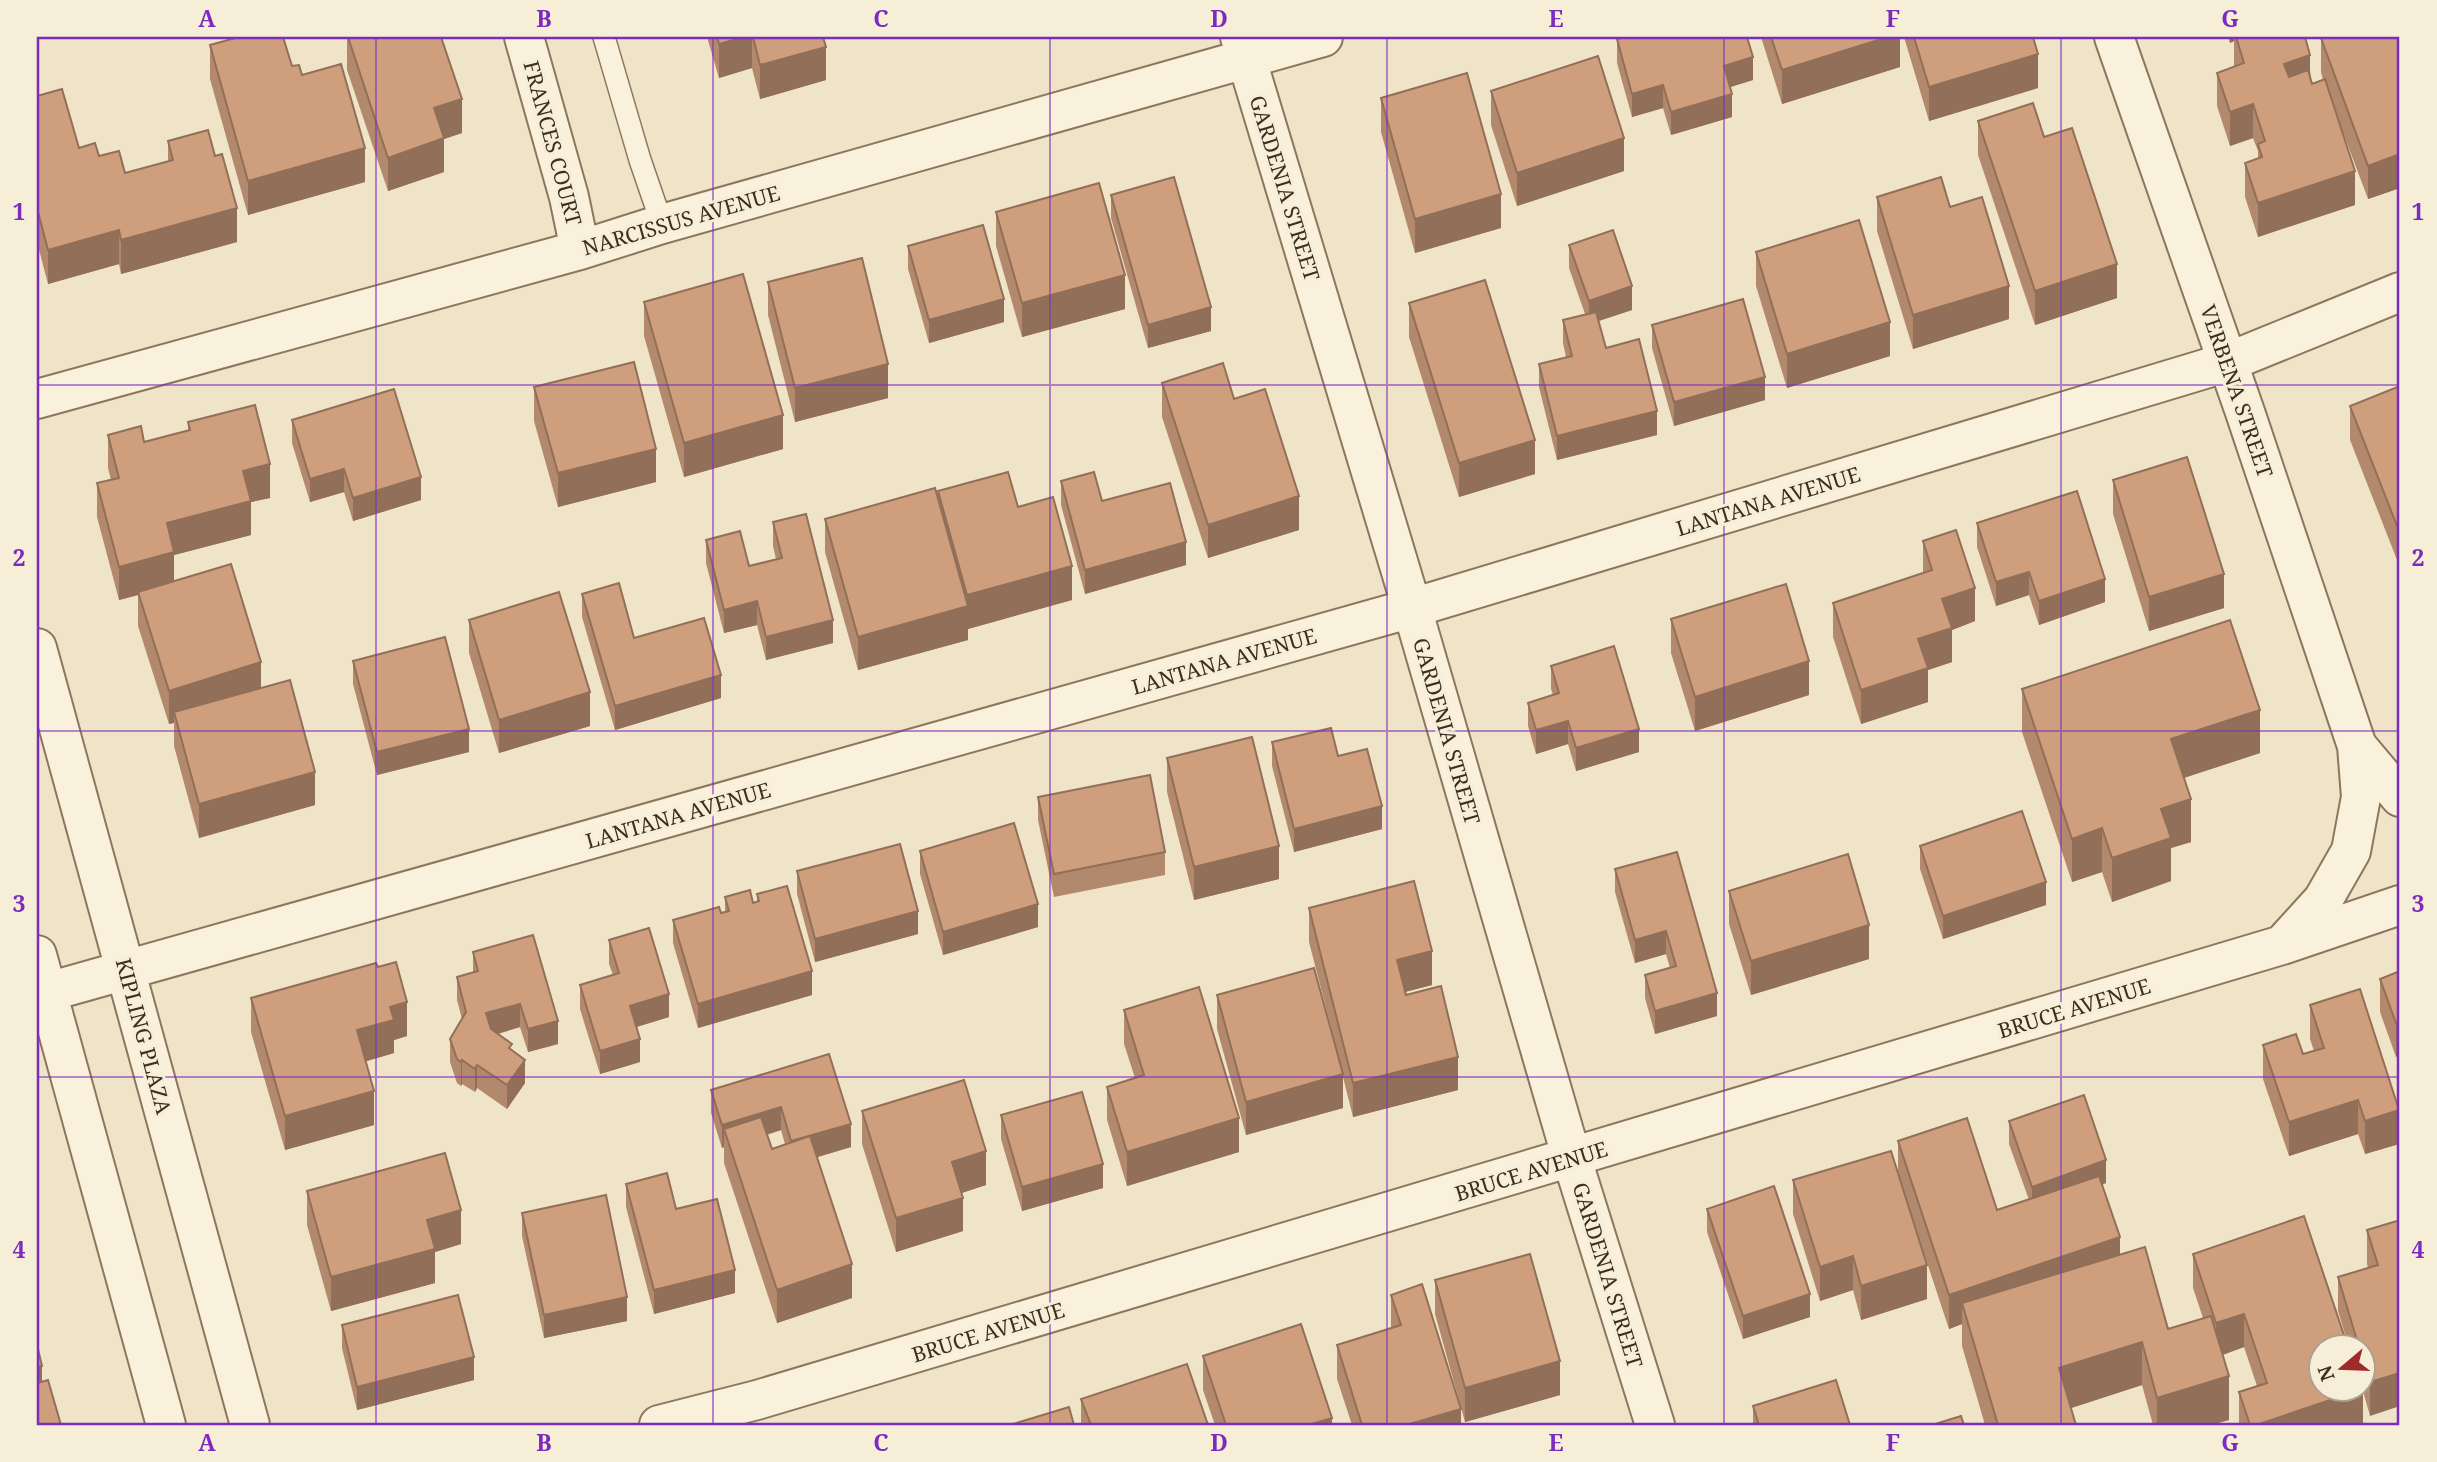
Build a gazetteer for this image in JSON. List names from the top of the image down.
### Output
{
  "streets": {
    "street": [
      "FRANCES COURT",
      "GARDENIA STREET",
      "NARCISSUS AVENUE",
      "VERBENA STREET",
      "LANTANA AVENUE",
      "BRUCE AVENUE",
      "KIPLING PLAZA"
    ]
  },
  "crossings": [
    ["FRANCES COURT", "NARCISSUS AVENUE"],
    ["GARDENIA STREET", "NARCISSUS AVENUE"],
    ["GARDENIA STREET", "LANTANA AVENUE"],
    ["GARDENIA STREET", "BRUCE AVENUE"],
    ["VERBENA STREET", "LANTANA AVENUE"],
    ["VERBENA STREET", "BRUCE AVENUE"],
    ["LANTANA AVENUE", "KIPLING PLAZA"]
  ],
  "north": "left",
  "grid": {
    "columns": [
      "A",
      "B",
      "C",
      "D",
      "E",
      "F",
      "G"
    ],
    "rows": [
      "1",
      "2",
      "3",
      "4"
    ]
  }
}
